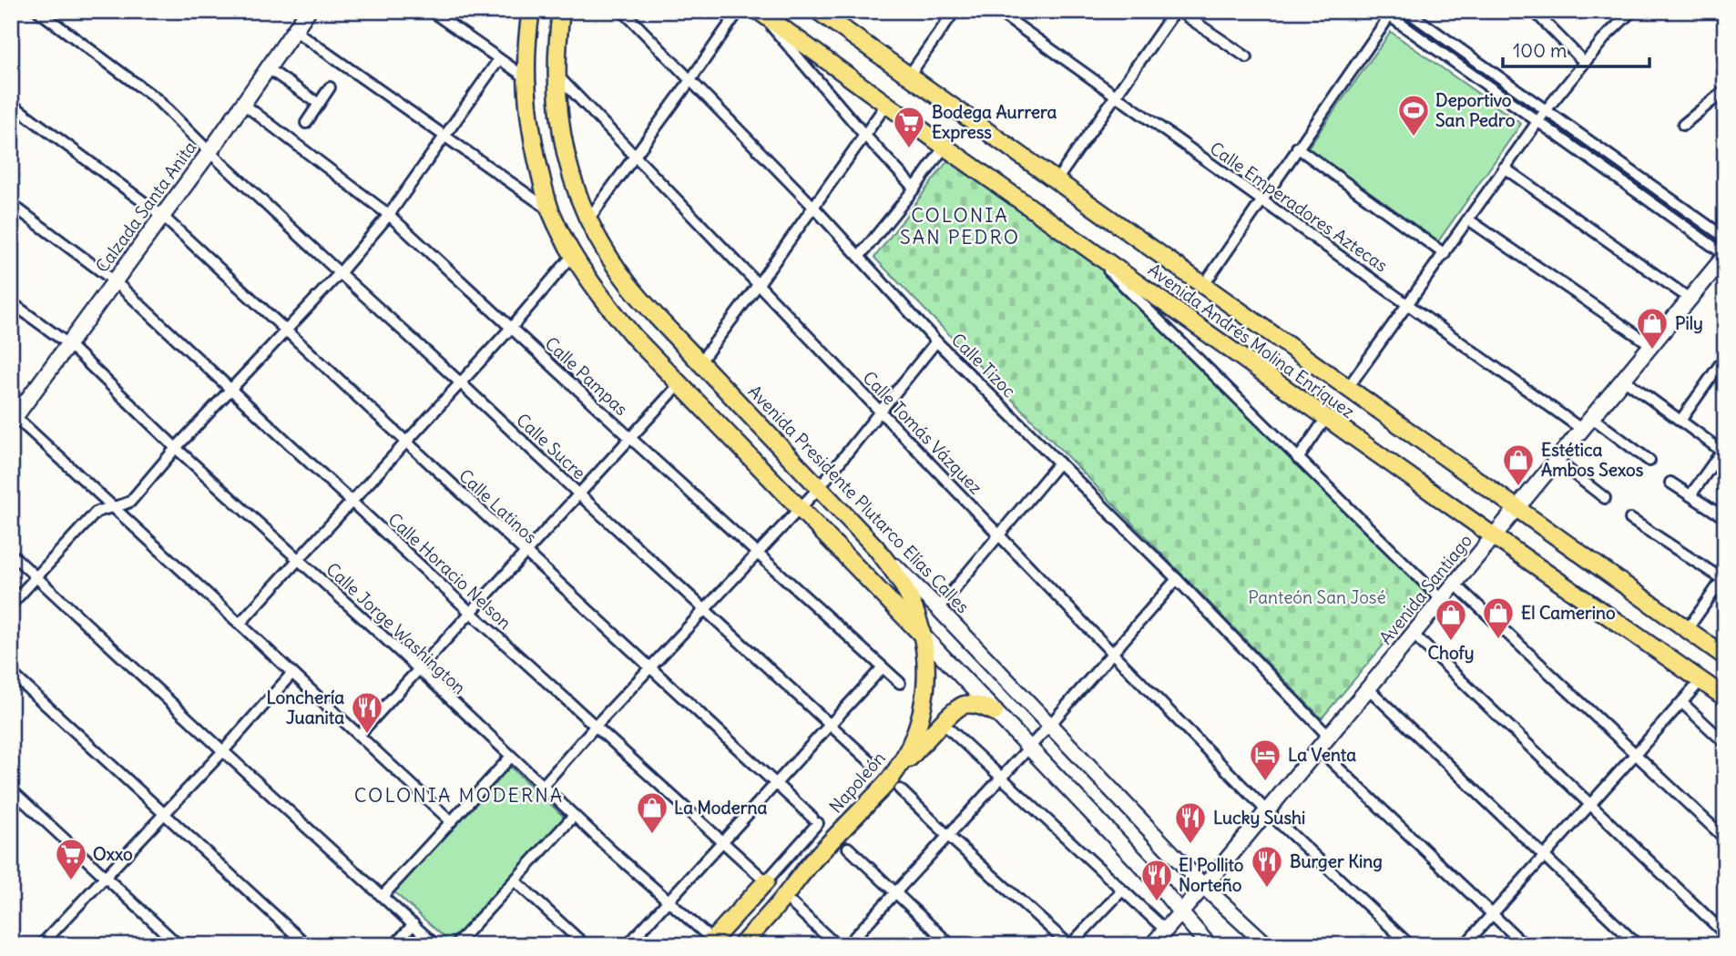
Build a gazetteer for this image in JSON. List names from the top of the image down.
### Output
{
  "streets": {
    "main road": ["Avenida Andrés Molina Enríquez", "Avenida Presidente Plutarco Elías Calles", "Napoleón"],
    "street": [
      "Calzada Santa Anita",
      "Calle Emperadores Aztecas",
      "Calle Tizoc",
      "Calle Pampas",
      "Calle Tomás Vázquez",
      "Calle Sucre",
      "Calle Latinos",
      "Calle Horacio Nelson",
      "Avenida Santiago",
      "Calle Jorge Washington"
    ]
  },
  "crossings": [
    ["Calzada Santa Anita", "Calle Pampas"],
    ["Calzada Santa Anita", "Calle Sucre"],
    ["Calzada Santa Anita", "Calle Latinos"],
    ["Calzada Santa Anita", "Calle Horacio Nelson"],
    ["Calzada Santa Anita", "Calle Jorge Washington"],
    ["Calle Emperadores Aztecas", "Avenida Santiago"],
    ["Avenida Andrés Molina Enríquez", "Avenida Santiago"],
    ["Calle Tizoc", "Avenida Santiago"],
    ["Calle Tomás Vázquez", "Avenida Presidente Plutarco Elías Calles"],
    ["Calle Tomás Vázquez", "Avenida Santiago"],
    ["Avenida Presidente Plutarco Elías Calles", "Avenida Santiago"],
    ["Avenida Presidente Plutarco Elías Calles", "Napoleón"],
    ["Calle Latinos", "Napoleón"],
    ["Calle Horacio Nelson", "Napoleón"],
    ["Calle Jorge Washington", "Napoleón"]
  ],
  "districts": ["COLONIA SAN PEDRO", "COLONIA MODERNA"],
  "parks": ["Panteón San José"],
  "places": {
    "sports": ["Deportivo San Pedro"],
    "supermarket": ["Bodega Aurrera Express", "Oxxo"],
    "shop": [
      "Pily",
      "Estética Ambos Sexos",
      "El Camerino",
      "Chofy",
      "La Moderna"
    ],
    "restaurant": [
      "Lonchería Juanita",
      "Lucky Sushi",
      "Burger King",
      "El Pollito Norteño"
    ],
    "hotel": ["La Venta"]
  },
  "scale_bar": "100 m"
}
